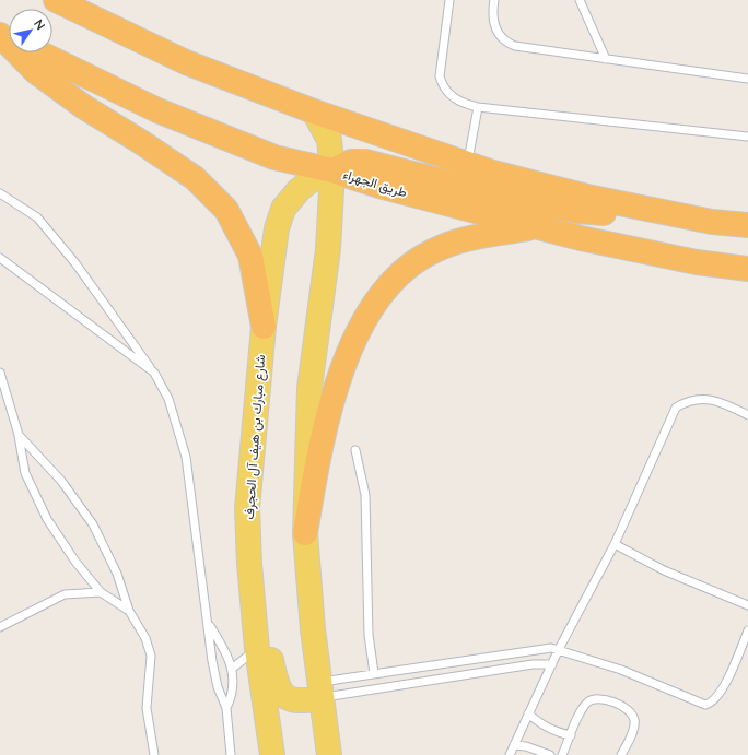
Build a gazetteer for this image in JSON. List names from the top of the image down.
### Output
{
  "streets": {
    "highway": ["طريق الجهراء"],
    "main road": ["شارع مبارك بن هيف آل الحجرف"]
  },
  "crossings": [
    ["طريق الجهراء", "شارع مبارك بن هيف آل الحجرف"]
  ],
  "north": "top right"
}
